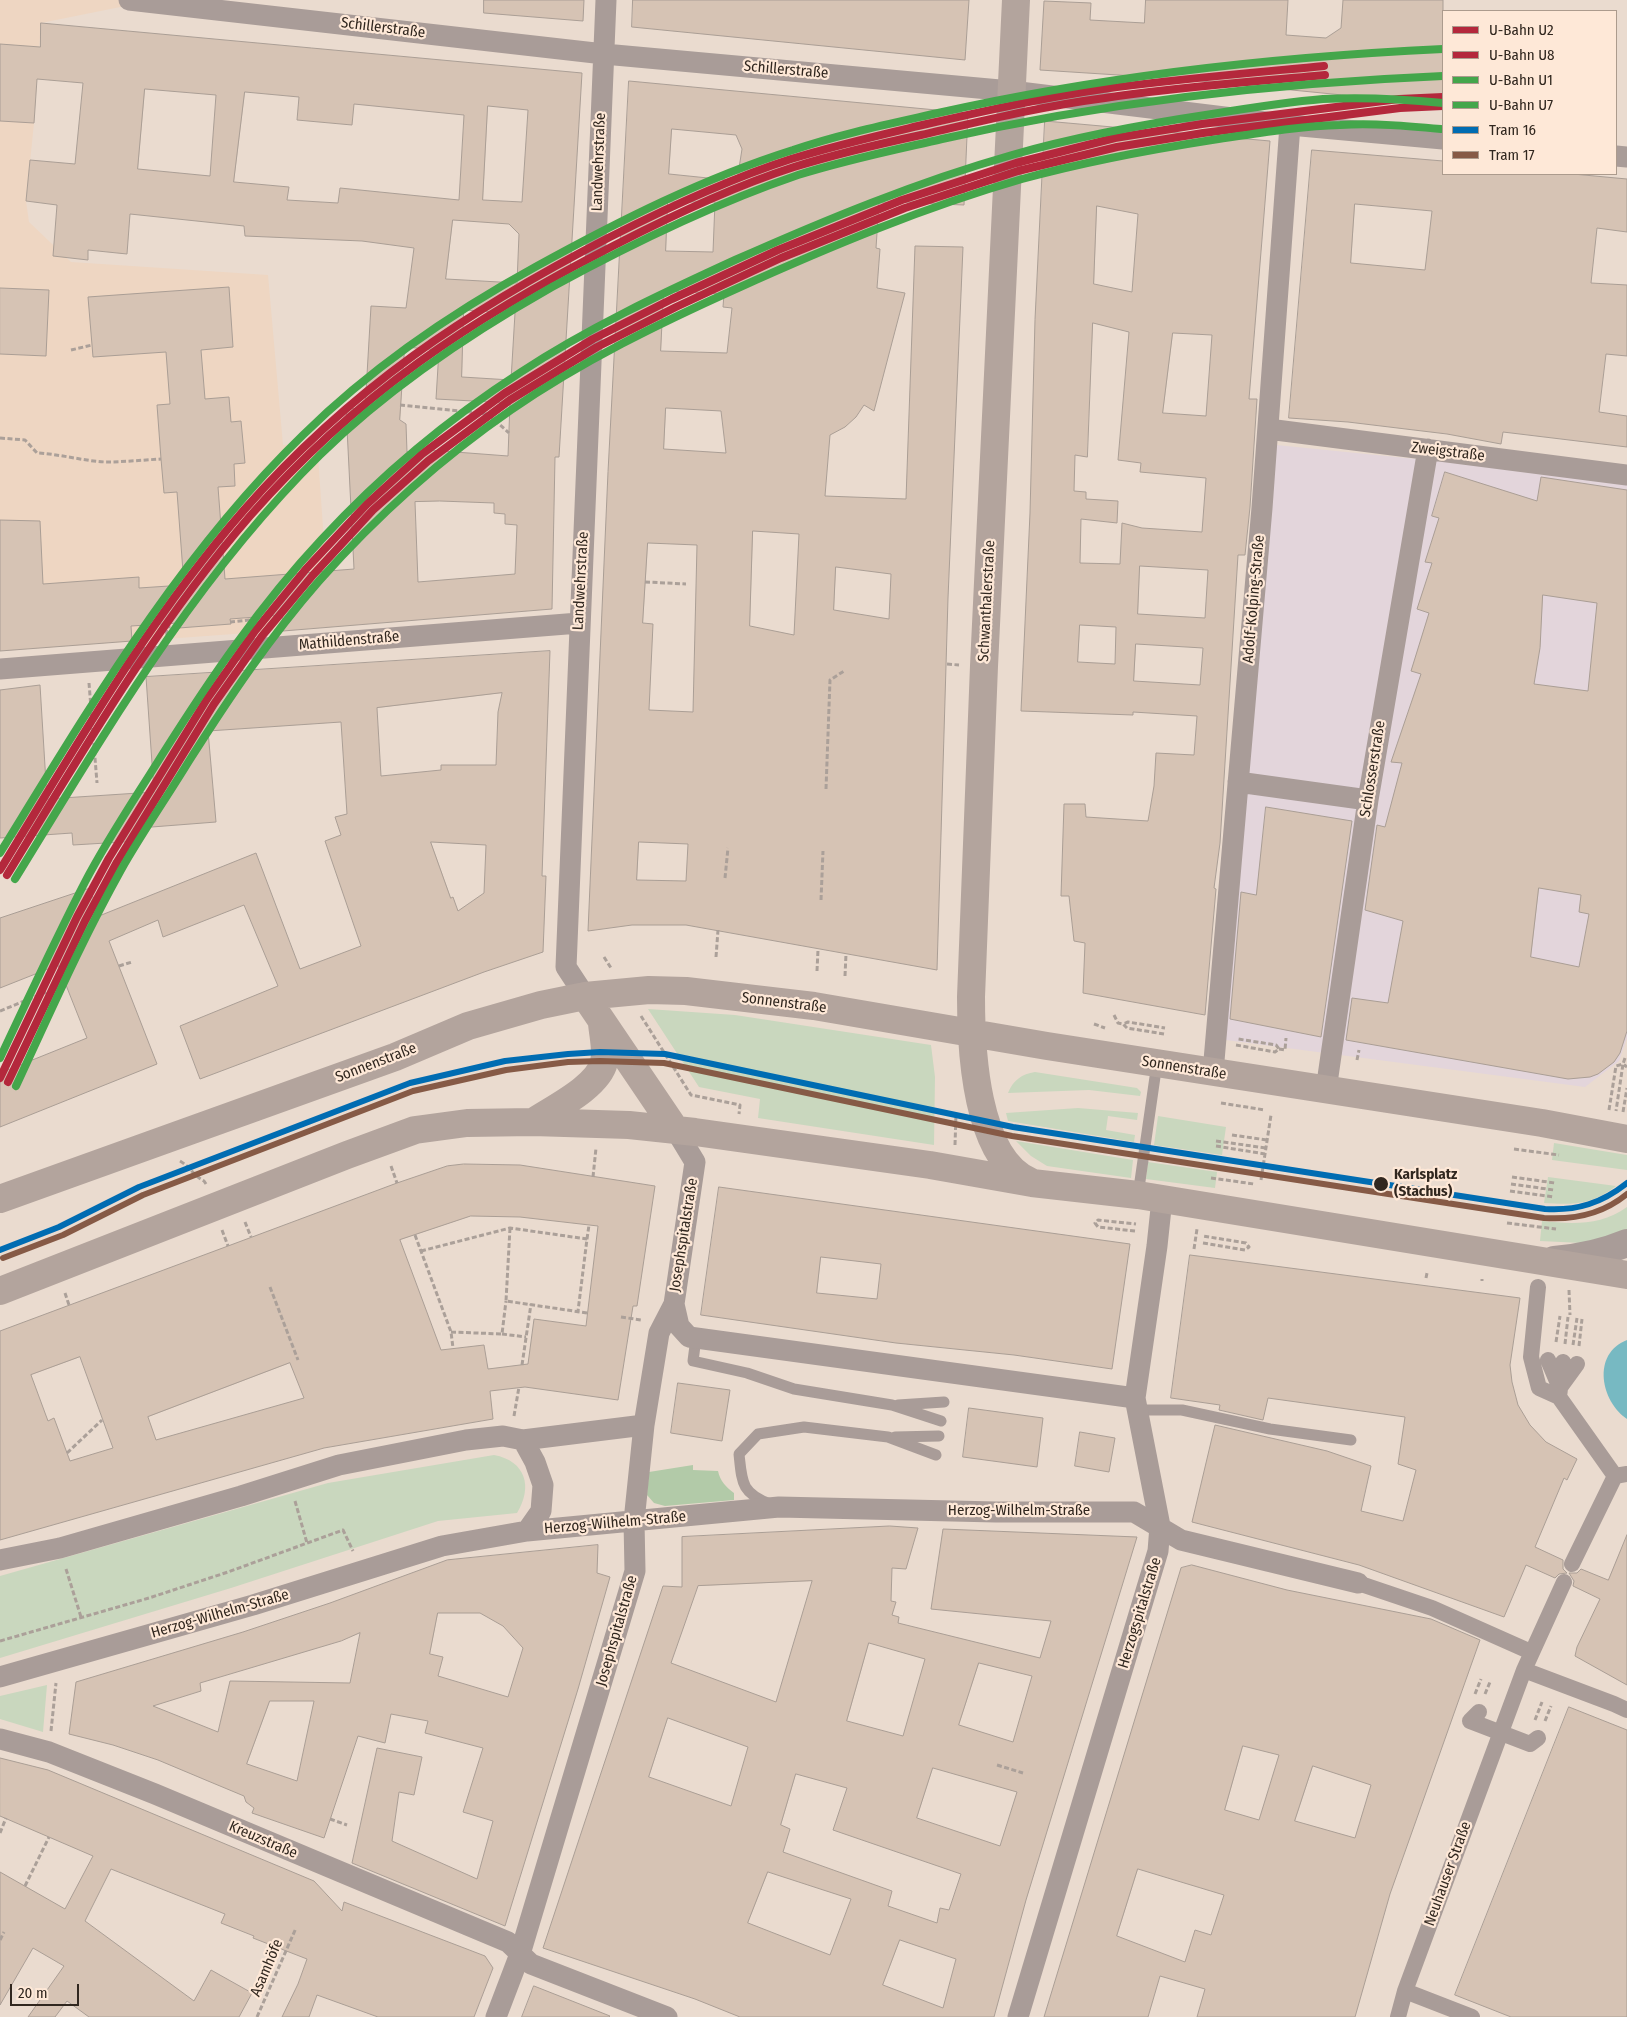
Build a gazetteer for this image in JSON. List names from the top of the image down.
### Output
{
  "streets": {
    "main road": ["Landwehrstraße", "Schwanthalerstraße", "Sonnenstraße"],
    "street": [
      "Schillerstraße",
      "Zweigstraße",
      "Adolf-Kolping-Straße",
      "Mathildenstraße",
      "Schlosserstraße",
      "Josephspitalstraße",
      "Herzog-Wilhelm-Straße",
      "Herzogspitalstraße",
      "Kreuzstraße",
      "Neuhauser Straße"
    ],
    "path": ["Asamhöfe"]
  },
  "crossings": [
    ["Schillerstraße", "Landwehrstraße"],
    ["Schillerstraße", "Adolf-Kolping-Straße"],
    ["Schillerstraße", "Schwanthalerstraße"],
    ["Landwehrstraße", "Mathildenstraße"],
    ["Landwehrstraße", "Sonnenstraße"],
    ["Landwehrstraße", "Josephspitalstraße"],
    ["Zweigstraße", "Adolf-Kolping-Straße"],
    ["Zweigstraße", "Schlosserstraße"],
    ["Adolf-Kolping-Straße", "Sonnenstraße"],
    ["Schwanthalerstraße", "Sonnenstraße"],
    ["Schlosserstraße", "Sonnenstraße"],
    ["Josephspitalstraße", "Herzog-Wilhelm-Straße"],
    ["Josephspitalstraße", "Kreuzstraße"],
    ["Herzog-Wilhelm-Straße", "Herzogspitalstraße"],
    ["Herzog-Wilhelm-Straße", "Neuhauser Straße"]
  ],
  "places": ["Karlsplatz (Stachus)"],
  "lines": [
    "metro line U1",
    "metro line U2",
    "metro line U8",
    "metro line U7",
    "tram line 16",
    "tram line 17"
  ],
  "legend": [
    "U-Bahn U2",
    "U-Bahn U8",
    "U-Bahn U1",
    "U-Bahn U7",
    "Tram 16",
    "Tram 17"
  ],
  "scale_bar": "20 m"
}
